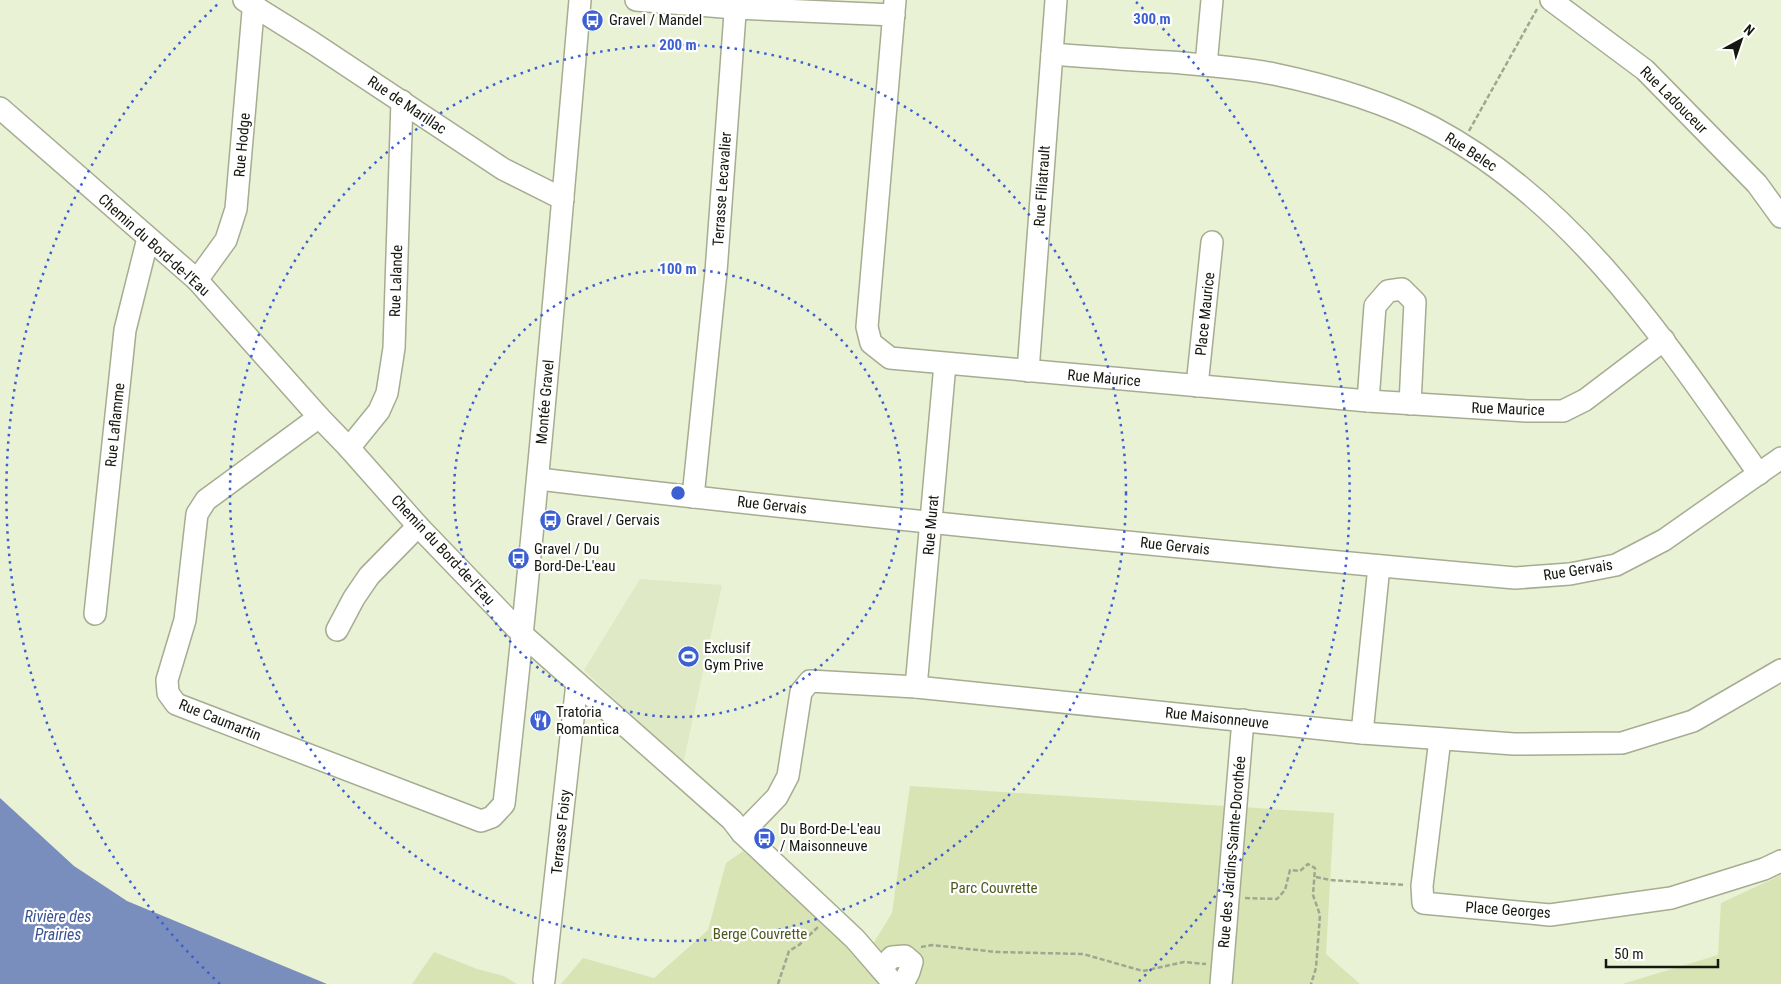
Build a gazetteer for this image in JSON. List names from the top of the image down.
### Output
{
  "streets": {
    "street": [
      "Rue Ladouceur",
      "Rue de Marillac",
      "Rue Hodge",
      "Rue Belec",
      "Rue Filiatrault",
      "Terrasse Lecavalier",
      "Chemin du Bord-de-l'Eau",
      "Rue Lalande",
      "Place Maurice",
      "Rue Maurice",
      "Montée Gravel",
      "Rue Laflamme",
      "Rue Gervais",
      "Rue Murat",
      "Rue Maisonneuve",
      "Rue Caumartin",
      "Terrasse Foisy",
      "Rue des Jardins-Sainte-Dorothée",
      "Place Georges"
    ]
  },
  "crossings": [
    ["Rue de Marillac", "Rue Hodge"],
    ["Rue de Marillac", "Rue Lalande"],
    ["Rue de Marillac", "Montée Gravel"],
    ["Rue Hodge", "Chemin du Bord-de-l'Eau"],
    ["Rue Belec", "Rue Filiatrault"],
    ["Rue Belec", "Rue Maurice"],
    ["Rue Belec", "Rue Gervais"],
    ["Rue Filiatrault", "Rue Maurice"],
    ["Terrasse Lecavalier", "Rue Gervais"],
    ["Chemin du Bord-de-l'Eau", "Rue Lalande"],
    ["Chemin du Bord-de-l'Eau", "Montée Gravel"],
    ["Chemin du Bord-de-l'Eau", "Rue Laflamme"],
    ["Chemin du Bord-de-l'Eau", "Rue Maisonneuve"],
    ["Chemin du Bord-de-l'Eau", "Rue Caumartin"],
    ["Chemin du Bord-de-l'Eau", "Terrasse Foisy"],
    ["Place Maurice", "Rue Maurice"],
    ["Rue Maurice", "Rue Murat"],
    ["Montée Gravel", "Rue Gervais"],
    ["Montée Gravel", "Rue Caumartin"],
    ["Rue Gervais", "Rue Murat"],
    ["Rue Murat", "Rue Maisonneuve"],
    ["Rue Maisonneuve", "Rue des Jardins-Sainte-Dorothée"]
  ],
  "water": ["Rivière des Prairies"],
  "parks": ["Parc Couvrette", "Berge Couvrette"],
  "places": {
    "bus stop": [
      "Gravel / Mandel",
      "Gravel / Gervais",
      "Gravel / Du Bord-De-L'eau",
      "Du Bord-De-L'eau / Maisonneuve"
    ],
    "sports": ["Exclusif Gym Prive"],
    "restaurant": ["Tratoria Romantica"]
  },
  "scale_bar": "50 m",
  "north": "top right",
  "rings": ["300 m", "200 m", "100 m"]
}
